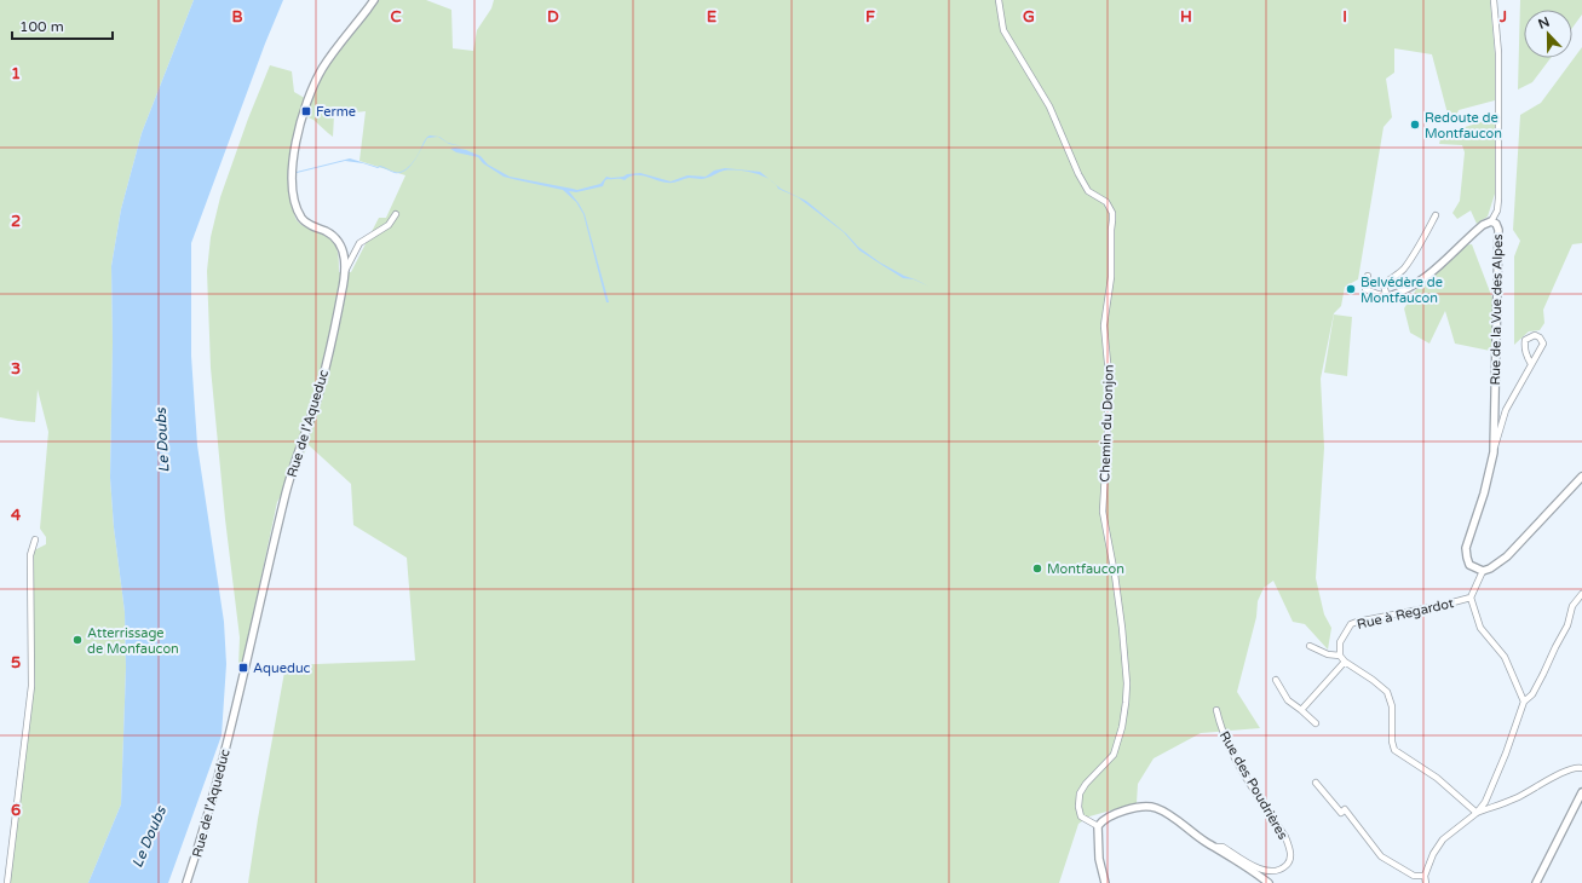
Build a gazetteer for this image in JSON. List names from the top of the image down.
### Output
{
  "streets": {
    "street": [
      "Rue de la Vue des Alpes",
      "Rue de l'Aqueduc",
      "Chemin du Donjon",
      "Rue à Regardot",
      "Rue des Poudrières"
    ]
  },
  "water": ["Le Doubs"],
  "places": {
    "transit": ["Ferme", "Aqueduc"],
    "other": [
      "Redoute de Montfaucon",
      "Belvédère de Montfaucon",
      "Montfaucon",
      "Atterrissage de Monfaucon"
    ]
  },
  "scale_bar": "100 m",
  "north": "top",
  "grid": {
    "columns": [
      "B",
      "C",
      "D",
      "E",
      "F",
      "G",
      "H",
      "I",
      "J"
    ],
    "rows": [
      "1",
      "2",
      "3",
      "4",
      "5",
      "6"
    ]
  }
}
